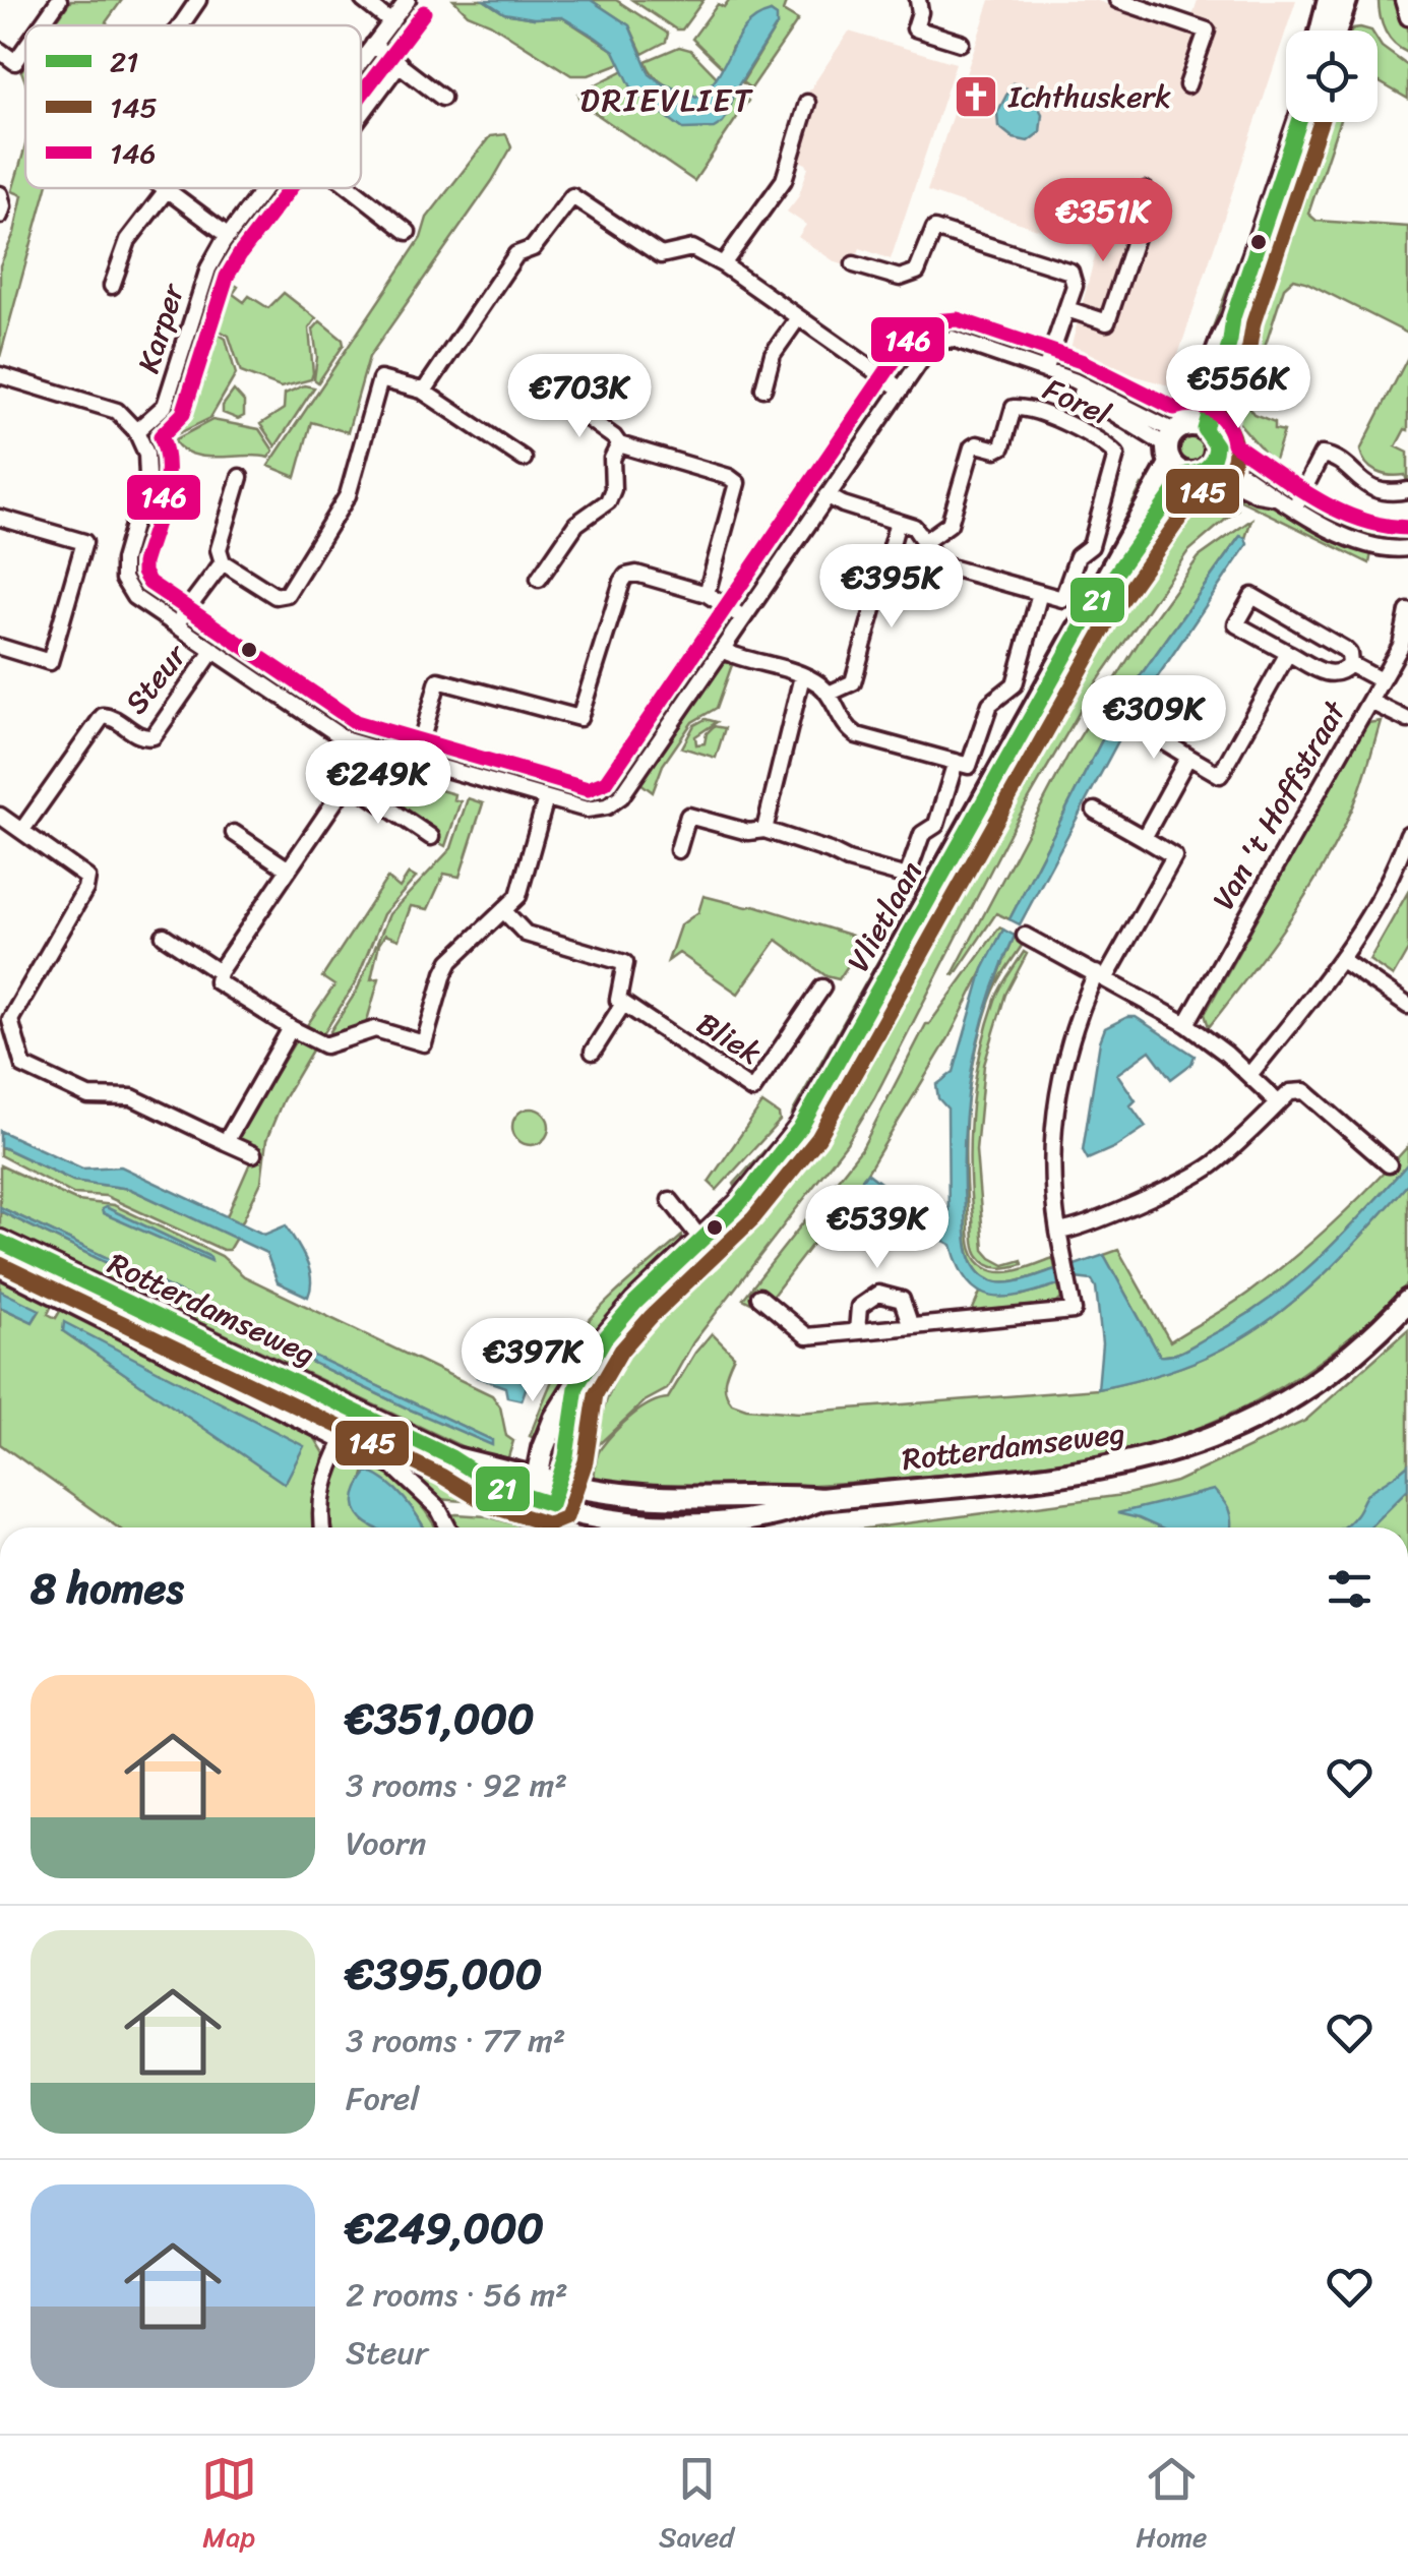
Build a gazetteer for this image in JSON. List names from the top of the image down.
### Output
{
  "streets": {
    "street": [
      "Karper",
      "Forel",
      "Steur",
      "Van 't Hoffstraat",
      "Vlietlaan",
      "Bliek",
      "Rotterdamseweg"
    ]
  },
  "crossings": [
    ["Vlietlaan", "Rotterdamseweg"]
  ],
  "districts": ["DRIEVLIET"],
  "places": {
    "church": ["Ichthuskerk"]
  },
  "lines": ["transit line 146", "transit line 21", "transit line 145"],
  "legend": ["21", "145", "146"],
  "page": {
    "price": [
      "€351K",
      "€556K",
      "€703K",
      "€395K",
      "€309K",
      "€249K",
      "€539K",
      "€397K"
    ],
    "heading": "8 homes",
    "list": [
      {
        "name": "€351,000",
        "note": "3 rooms · 92 m² · Voorn"
      },
      {
        "name": "€395,000",
        "note": "3 rooms · 77 m² · Forel"
      },
      {
        "name": "€249,000",
        "note": "2 rooms · 56 m² · Steur"
      }
    ],
    "tabs": ["Map", "Saved", "Home"]
  }
}
